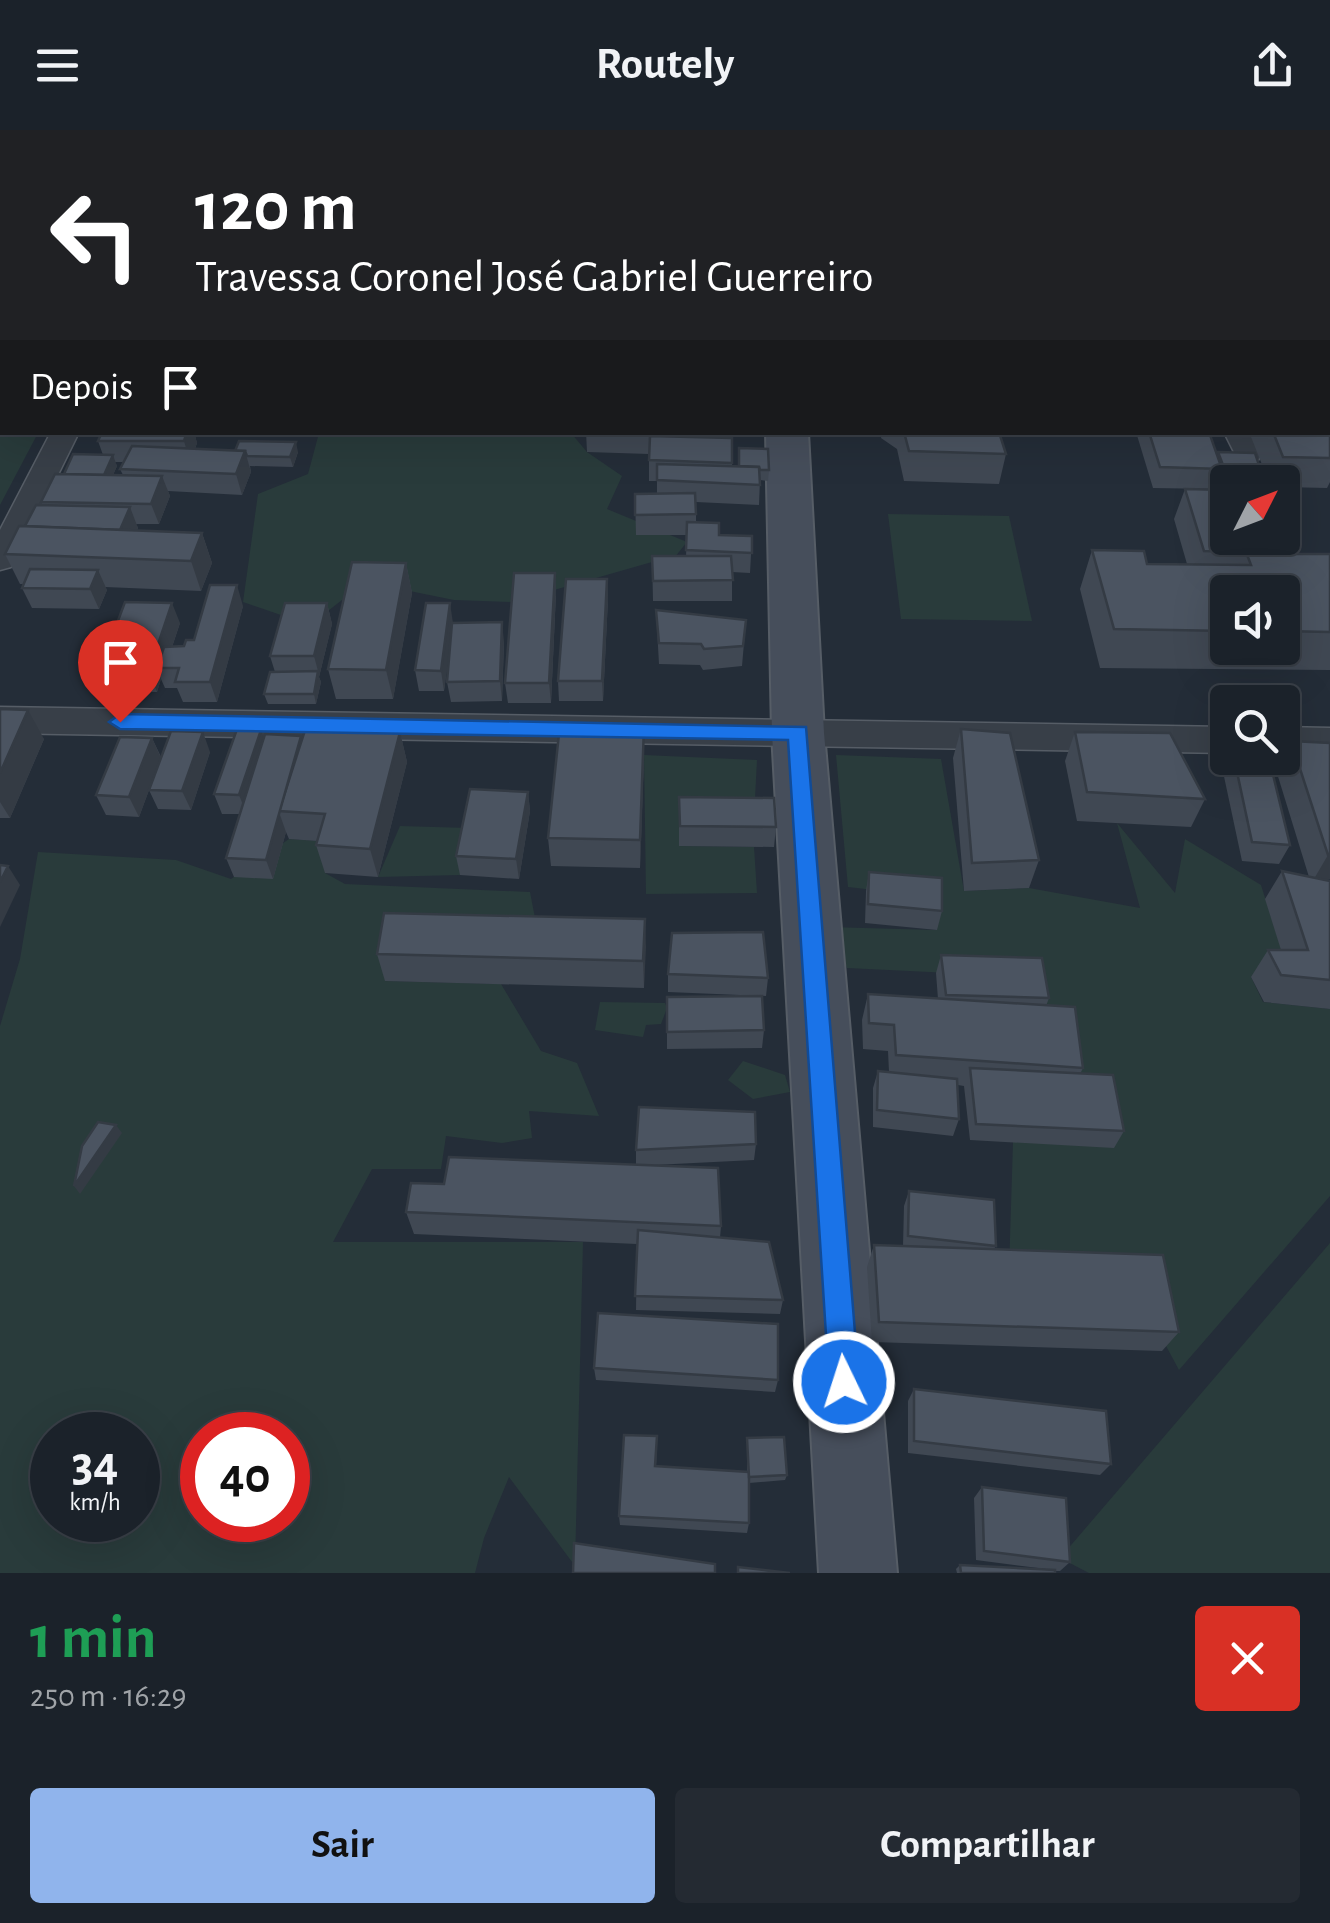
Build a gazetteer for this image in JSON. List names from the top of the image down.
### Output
{
  "north": "top right",
  "page": {
    "header": "Routely",
    "turn": ["120 m", "Travessa Coronel José Gabriel Guerreiro"],
    "then": "Depois",
    "speed": "34 km/h",
    "limit": "40",
    "heading": ["1 min", "250 m · 16:29"],
    "buttons": ["Sair", "Compartilhar"]
  }
}
